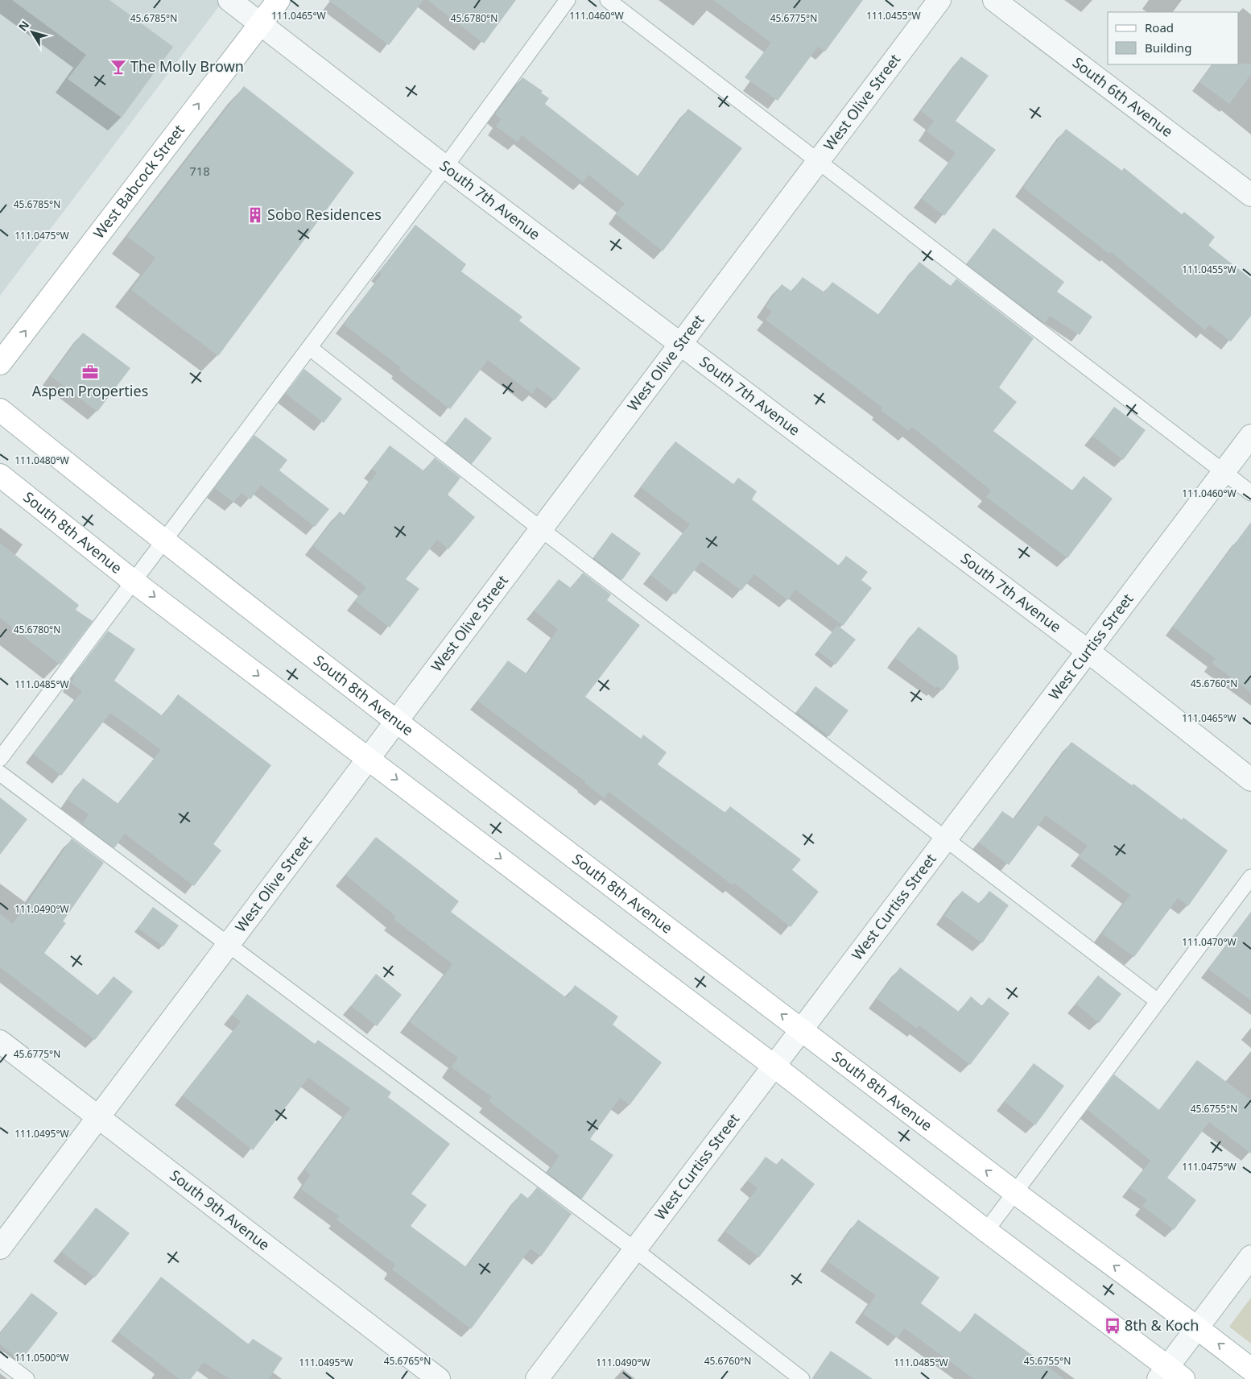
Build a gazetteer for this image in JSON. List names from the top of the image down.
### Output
{
  "streets": {
    "street": [
      "South 6th Avenue",
      "West Olive Street",
      "West Babcock Street",
      "South 7th Avenue",
      "South 8th Avenue",
      "West Curtiss Street",
      "South 9th Avenue"
    ]
  },
  "crossings": [
    ["West Olive Street", "South 7th Avenue"],
    ["West Olive Street", "South 8th Avenue"],
    ["West Olive Street", "South 9th Avenue"],
    ["West Babcock Street", "South 7th Avenue"],
    ["South 7th Avenue", "West Curtiss Street"],
    ["South 8th Avenue", "West Curtiss Street"]
  ],
  "one_way": ["West Babcock Street"],
  "places": {
    "bar": ["The Molly Brown"],
    "building": ["Sobo Residences"],
    "office": ["Aspen Properties"],
    "bus stop": ["8th & Koch"]
  },
  "house_numbers": ["718"],
  "legend": ["Road", "Building"],
  "north": "top left",
  "coordinates": [
    "111.0465°W",
    "111.0460°W",
    "111.0455°W",
    "45.6785°N",
    "45.6780°N",
    "45.6775°N",
    "111.0475°W",
    "111.0480°W",
    "45.6760°N",
    "111.0485°W",
    "111.0490°W",
    "111.0470°W",
    "45.6755°N",
    "111.0495°W",
    "111.0500°W",
    "45.6765°N"
  ]
}
